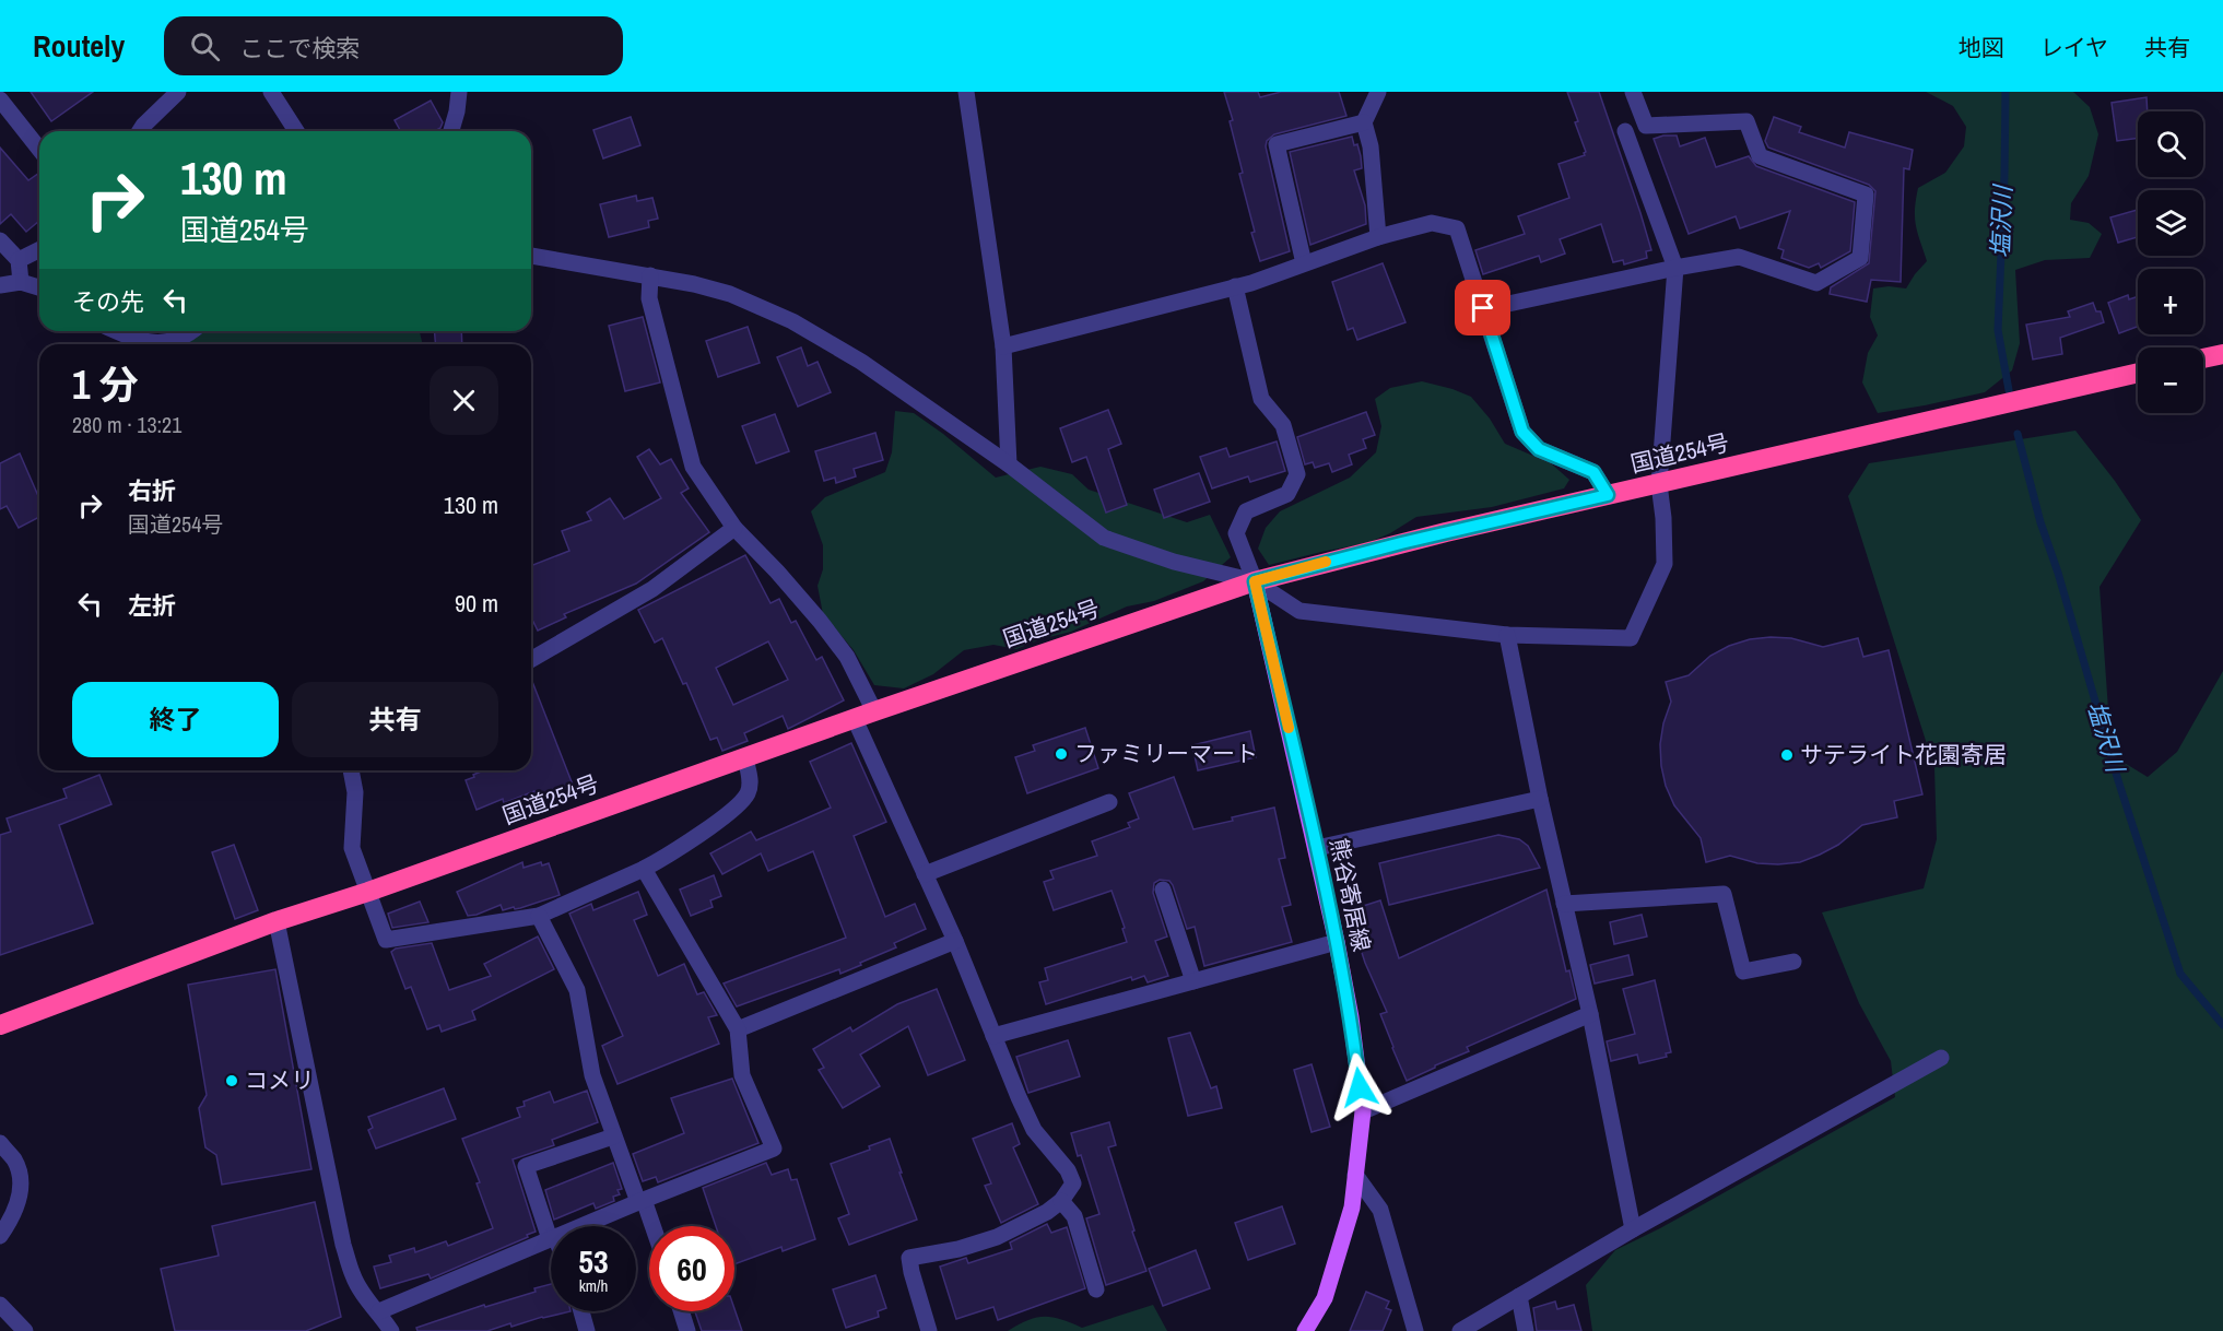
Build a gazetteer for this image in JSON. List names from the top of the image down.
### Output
{
  "streets": {
    "highway": ["国道254号"],
    "main road": ["熊谷寄居線"]
  },
  "crossings": [
    ["国道254号", "熊谷寄居線"]
  ],
  "water": ["塩沢川"],
  "places": ["ファミリーマート", "サテライト花園寄居", "コメリ"],
  "page": {
    "header": "Routely",
    "search": "ここで検索",
    "nav": ["地図", "レイヤ", "共有"],
    "map_buttons": ["+", "−"],
    "turn": ["130 m", "国道254号"],
    "then": "その先",
    "heading": ["1 分", "280 m · 13:21"],
    "list": [
      {
        "name": "右折",
        "note": "国道254号",
        "value": "130 m"
      },
      {
        "name": "左折",
        "value": "90 m"
      }
    ],
    "buttons": ["終了", "共有"],
    "speed": "53 km/h",
    "limit": "60"
  }
}
